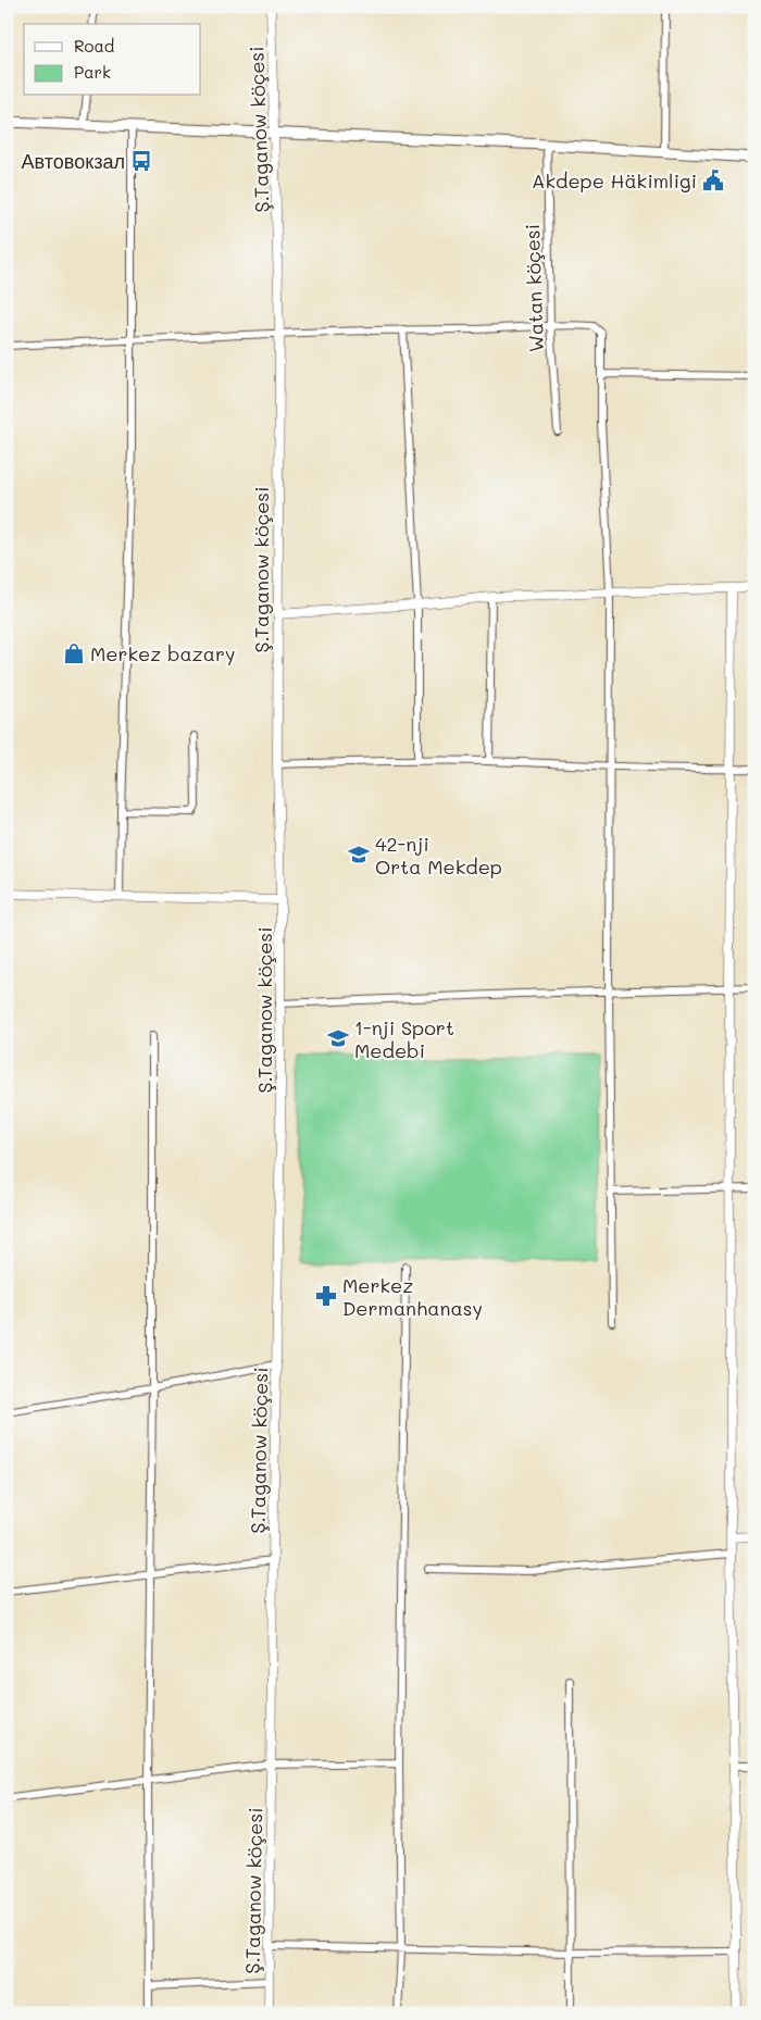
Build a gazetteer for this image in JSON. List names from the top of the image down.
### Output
{
  "streets": {
    "street": ["Ş.Taganow köçesi", "Watan köçesi"]
  },
  "places": {
    "bus stop": ["Автовокзал"],
    "public building": ["Akdepe Häkimligi"],
    "shop": ["Merkez bazary"],
    "school or university": ["42-nji Orta Mekdep", "1-nji Sport Medebi"],
    "pharmacy": ["Merkez Dermanhanasy"]
  },
  "legend": ["Road", "Park"]
}
